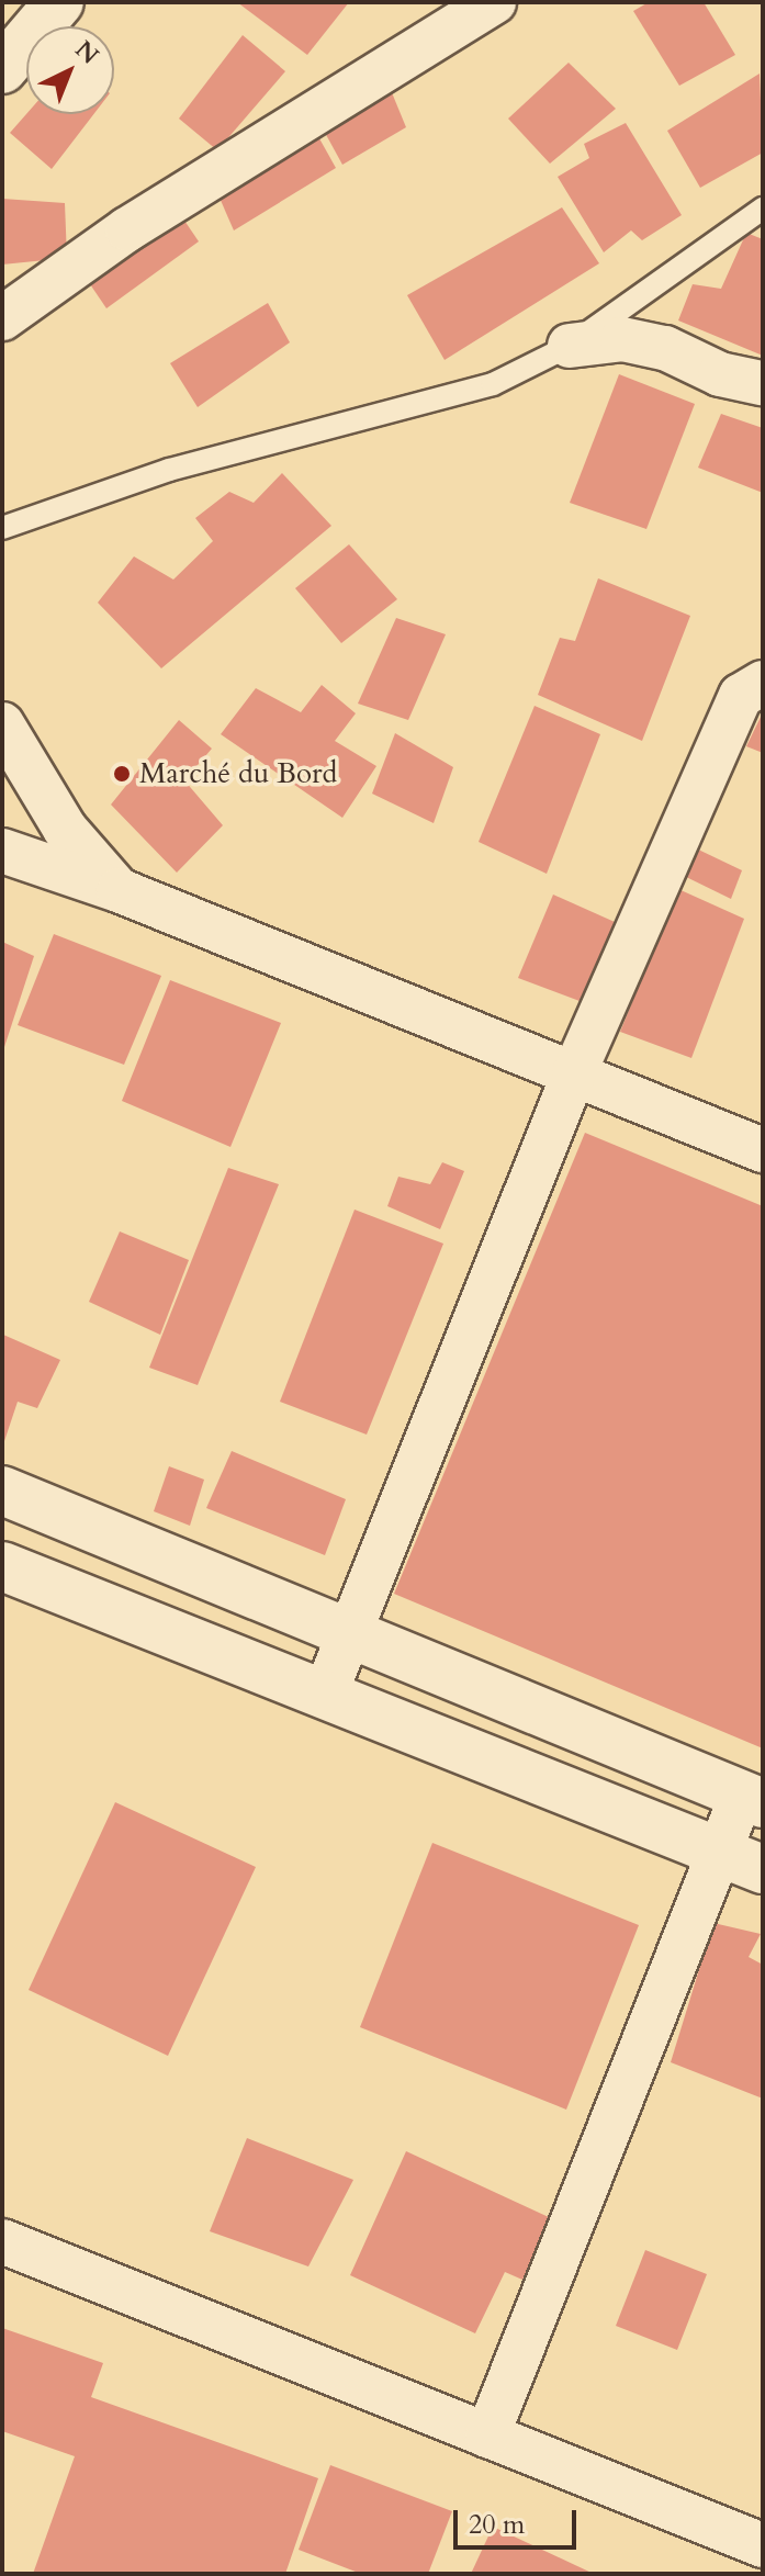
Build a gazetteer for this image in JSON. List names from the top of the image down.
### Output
{
  "places": ["Marché du Bord"],
  "scale_bar": "20 m",
  "north": "top right"
}
